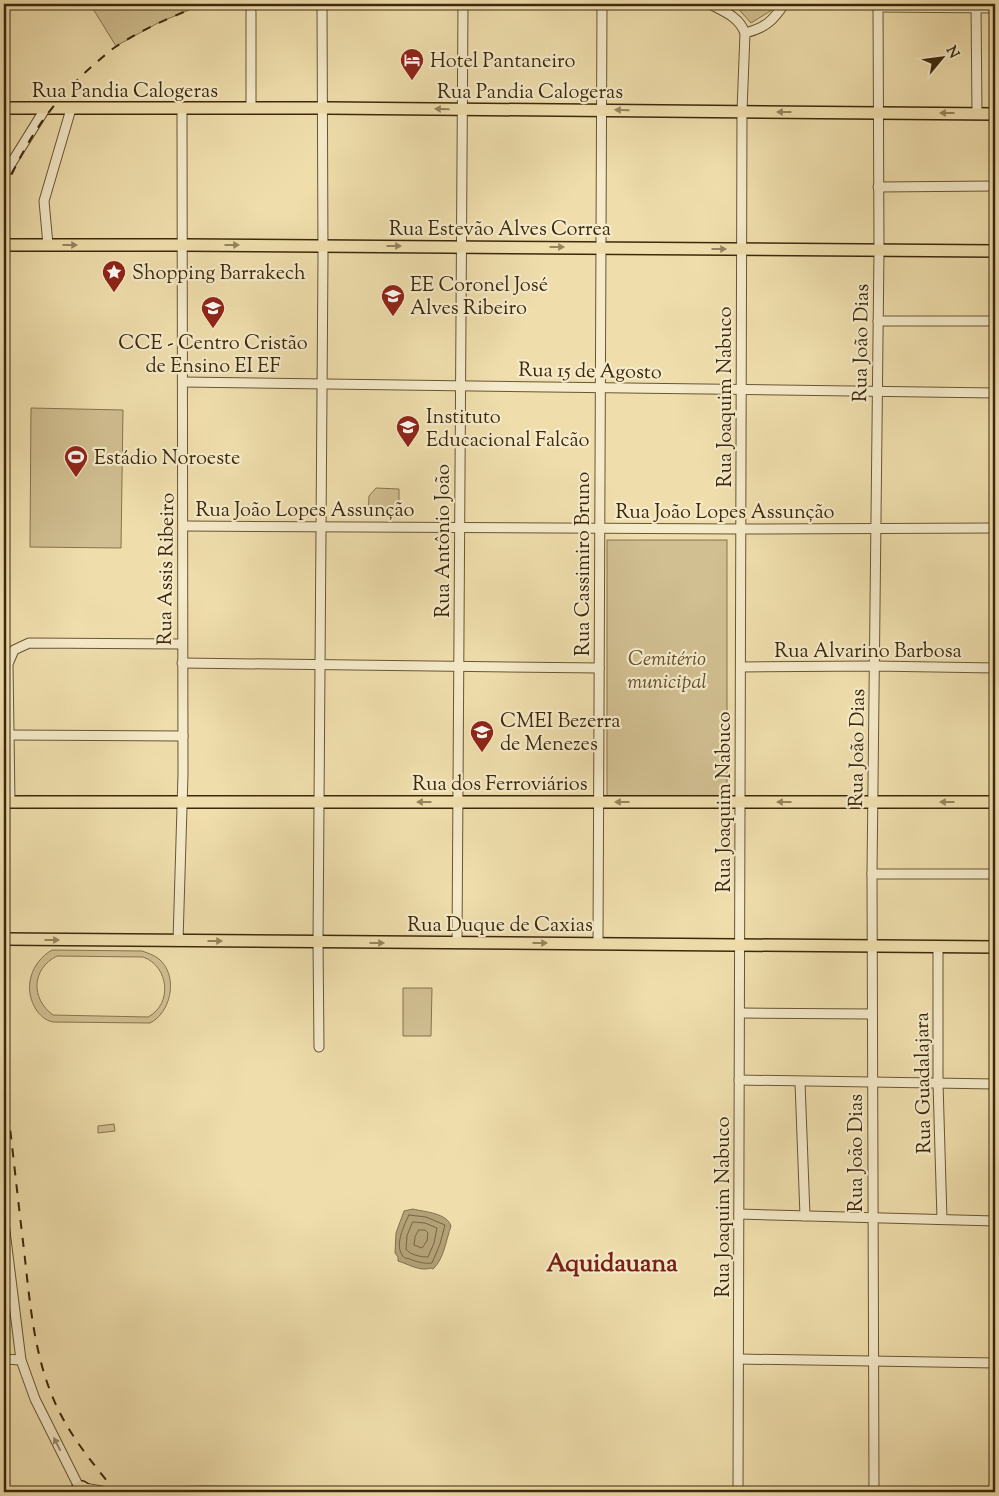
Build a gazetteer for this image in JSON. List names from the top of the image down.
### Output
{
  "streets": {
    "main road": [
      "Rua Pandia Calogeras",
      "Rua Estevão Alves Correa",
      "Rua dos Ferroviários",
      "Rua Duque de Caxias"
    ],
    "street": [
      "Rua João Dias",
      "Rua 15 de Agosto",
      "Rua Joaquim Nabuco",
      "Rua João Lopes Assunção",
      "Rua Antônio João",
      "Rua Cassimiro Bruno",
      "Rua Assis Ribeiro",
      "Rua Alvarino Barbosa",
      "Rua Guadalajara"
    ]
  },
  "crossings": [
    ["Rua Pandia Calogeras", "Rua João Dias"],
    ["Rua Pandia Calogeras", "Rua Joaquim Nabuco"],
    ["Rua Pandia Calogeras", "Rua Antônio João"],
    ["Rua Pandia Calogeras", "Rua Cassimiro Bruno"],
    ["Rua Pandia Calogeras", "Rua Assis Ribeiro"],
    ["Rua Estevão Alves Correa", "Rua João Dias"],
    ["Rua Estevão Alves Correa", "Rua Joaquim Nabuco"],
    ["Rua Estevão Alves Correa", "Rua Antônio João"],
    ["Rua Estevão Alves Correa", "Rua Cassimiro Bruno"],
    ["Rua Estevão Alves Correa", "Rua Assis Ribeiro"],
    ["Rua João Dias", "Rua 15 de Agosto"],
    ["Rua João Dias", "Rua João Lopes Assunção"],
    ["Rua João Dias", "Rua Alvarino Barbosa"],
    ["Rua João Dias", "Rua dos Ferroviários"],
    ["Rua João Dias", "Rua Duque de Caxias"],
    ["Rua 15 de Agosto", "Rua Joaquim Nabuco"],
    ["Rua 15 de Agosto", "Rua Antônio João"],
    ["Rua 15 de Agosto", "Rua Cassimiro Bruno"],
    ["Rua 15 de Agosto", "Rua Assis Ribeiro"],
    ["Rua Joaquim Nabuco", "Rua João Lopes Assunção"],
    ["Rua Joaquim Nabuco", "Rua Alvarino Barbosa"],
    ["Rua Joaquim Nabuco", "Rua dos Ferroviários"],
    ["Rua Joaquim Nabuco", "Rua Duque de Caxias"],
    ["Rua João Lopes Assunção", "Rua Antônio João"],
    ["Rua João Lopes Assunção", "Rua Cassimiro Bruno"],
    ["Rua João Lopes Assunção", "Rua Assis Ribeiro"],
    ["Rua Antônio João", "Rua dos Ferroviários"],
    ["Rua Antônio João", "Rua Duque de Caxias"],
    ["Rua Cassimiro Bruno", "Rua dos Ferroviários"],
    ["Rua Cassimiro Bruno", "Rua Duque de Caxias"],
    ["Rua Assis Ribeiro", "Rua dos Ferroviários"],
    ["Rua Assis Ribeiro", "Rua Duque de Caxias"],
    ["Rua Duque de Caxias", "Rua Guadalajara"]
  ],
  "one_way": [
    "Rua Pandia Calogeras",
    "Rua Estevão Alves Correa",
    "Rua dos Ferroviários",
    "Rua Duque de Caxias"
  ],
  "districts": ["Aquidauana"],
  "parks": ["Cemitério municipal"],
  "places": {
    "hotel": ["Hotel Pantaneiro"],
    "place": ["Shopping Barrakech"],
    "school or university": [
      "EE Coronel José Alves Ribeiro",
      "CCE - Centro Cristão de Ensino EI EF",
      "Instituto Educacional Falcão",
      "CMEI Bezerra de Menezes"
    ],
    "sports": ["Estádio Noroeste"]
  },
  "north": "top right"
}
